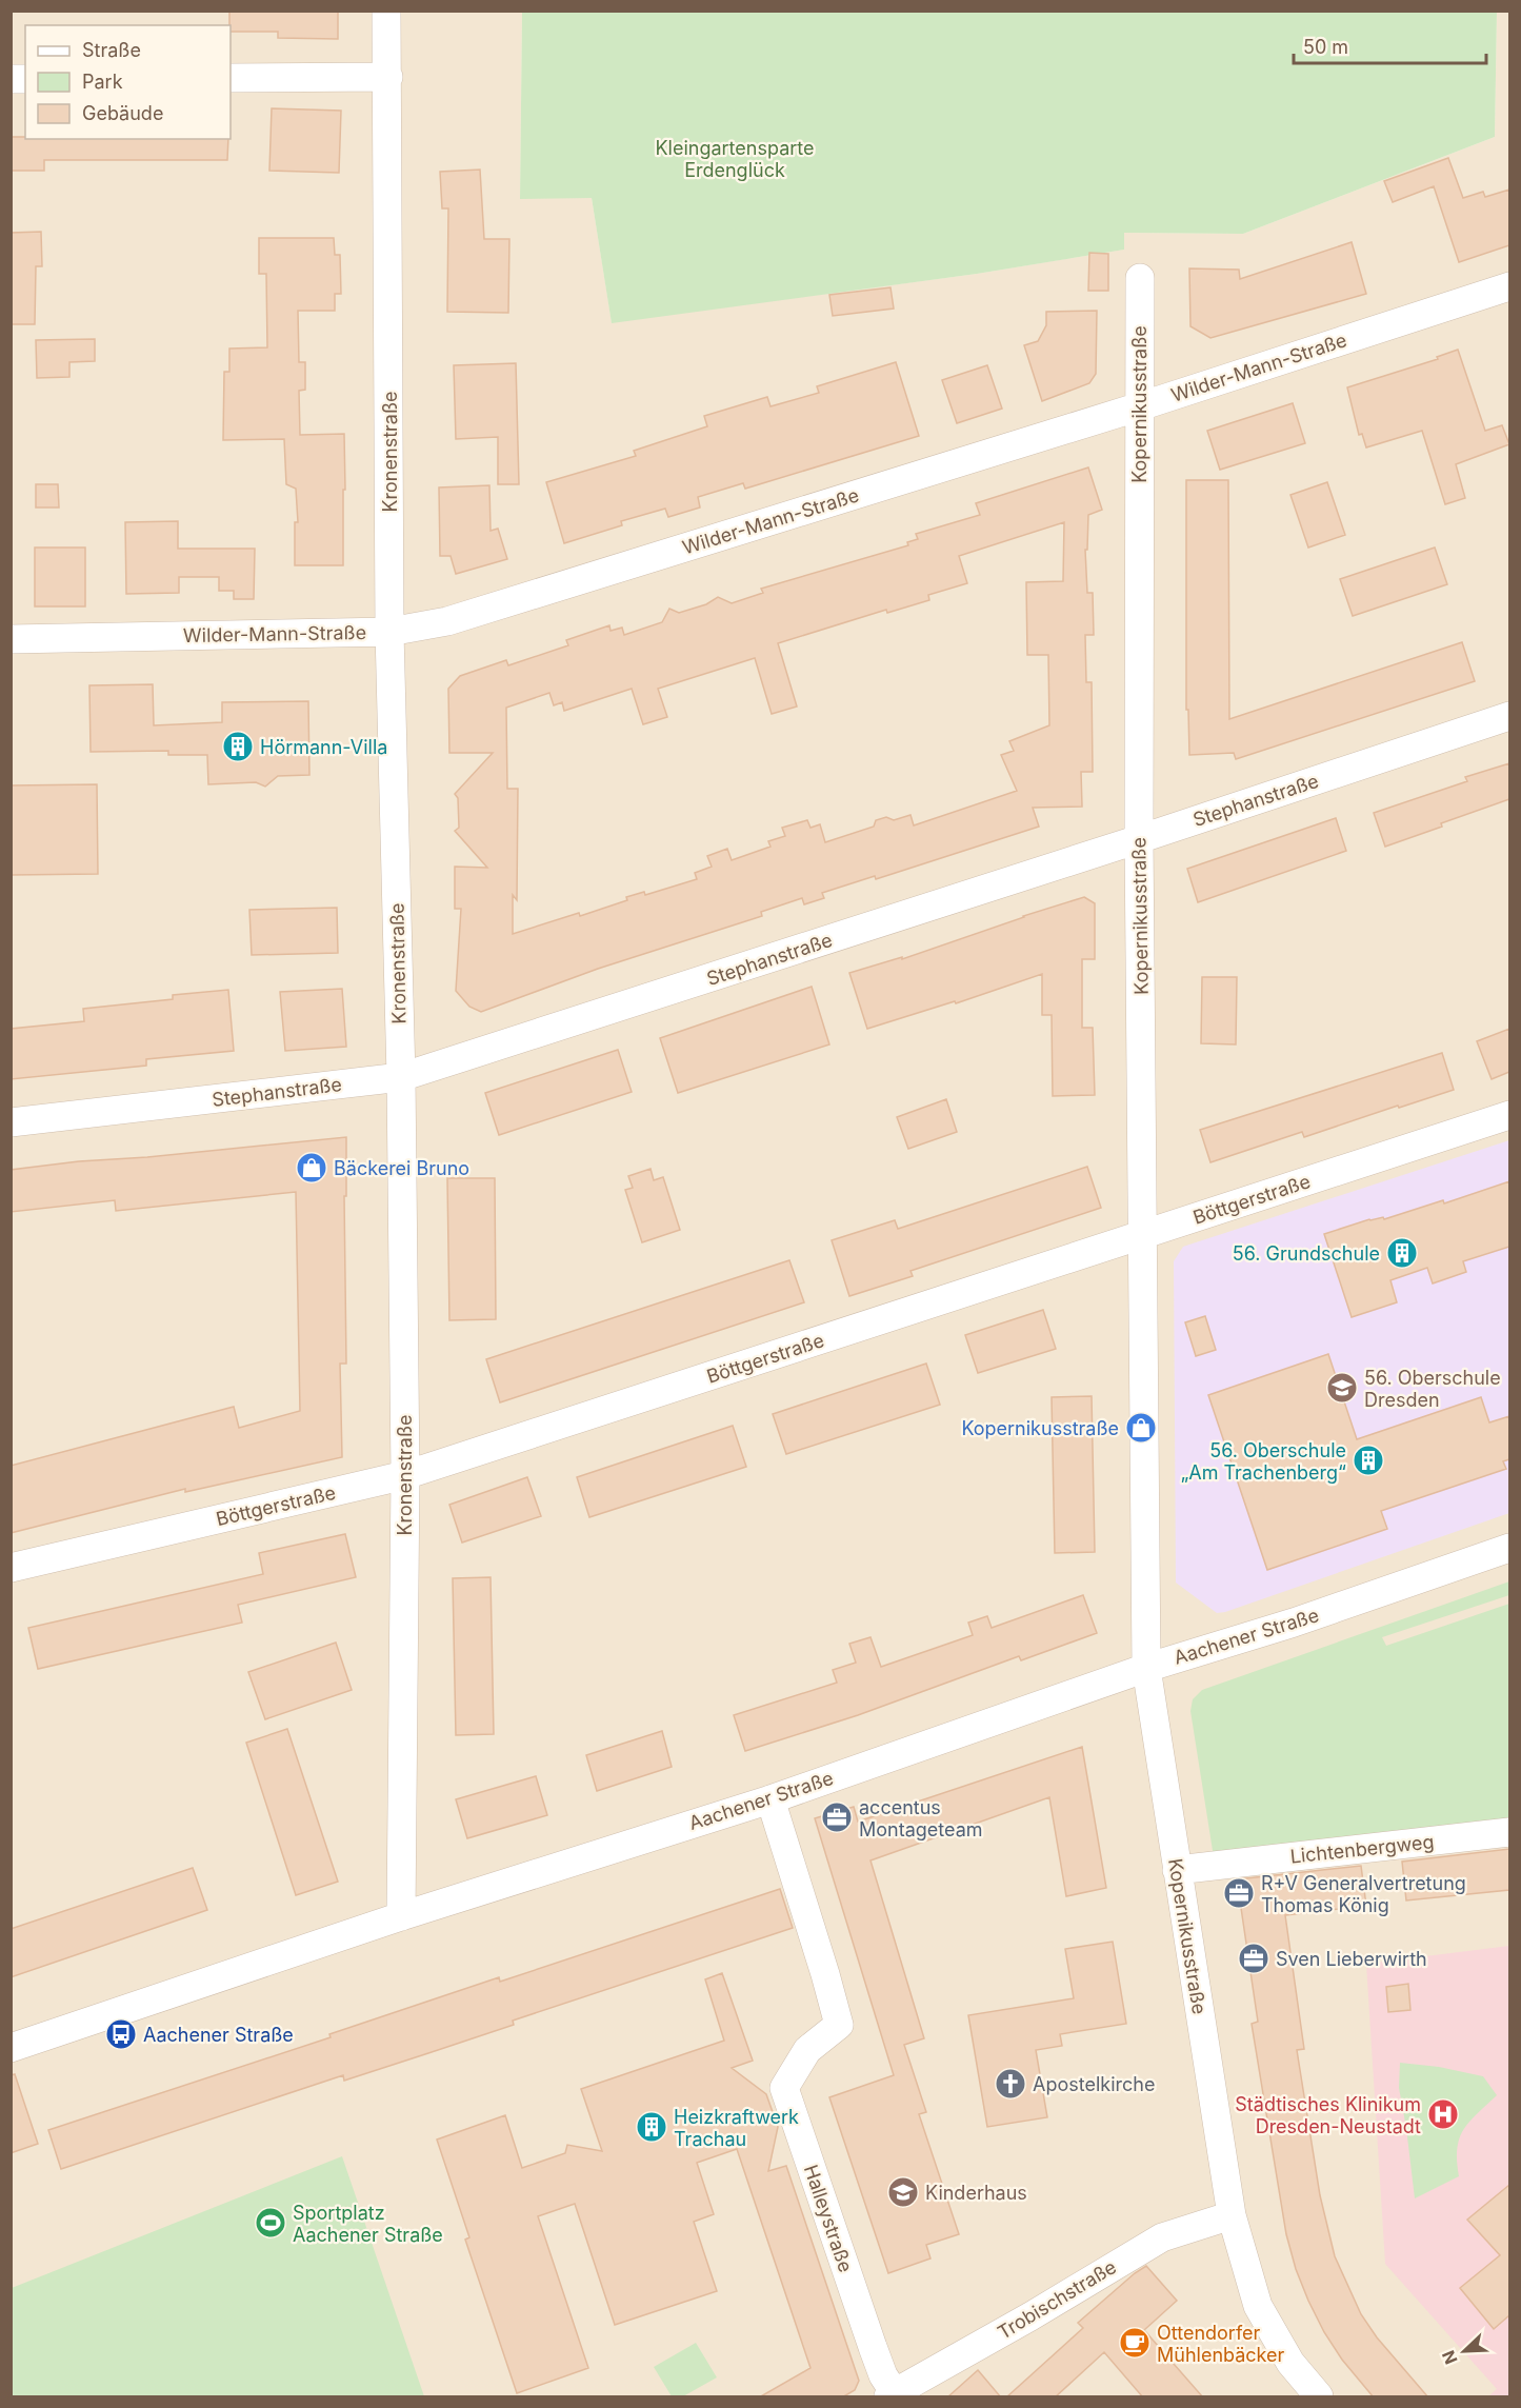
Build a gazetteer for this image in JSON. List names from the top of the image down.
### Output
{
  "streets": {
    "street": [
      "Wilder-Mann-Straße",
      "Kopernikusstraße",
      "Kronenstraße",
      "Stephanstraße",
      "Böttgerstraße",
      "Aachener Straße",
      "Lichtenbergweg",
      "Halleystraße",
      "Trobischstraße"
    ]
  },
  "crossings": [
    ["Wilder-Mann-Straße", "Kopernikusstraße"],
    ["Wilder-Mann-Straße", "Kronenstraße"],
    ["Kopernikusstraße", "Stephanstraße"],
    ["Kopernikusstraße", "Böttgerstraße"],
    ["Kopernikusstraße", "Aachener Straße"],
    ["Kopernikusstraße", "Lichtenbergweg"],
    ["Kopernikusstraße", "Trobischstraße"],
    ["Kronenstraße", "Stephanstraße"],
    ["Kronenstraße", "Böttgerstraße"],
    ["Kronenstraße", "Aachener Straße"],
    ["Aachener Straße", "Halleystraße"],
    ["Halleystraße", "Trobischstraße"]
  ],
  "parks": ["Kleingartensparte Erdenglück"],
  "places": {
    "building": [
      "Hörmann-Villa",
      "56. Grundschule",
      "56. Oberschule „Am Trachenberg“",
      "Heizkraftwerk Trachau"
    ],
    "shop": ["Bäckerei Bruno", "Kopernikusstraße"],
    "school or university": ["56. Oberschule Dresden", "Kinderhaus"],
    "office": ["accentus Montageteam", "R+V Generalvertretung Thomas König", "Sven Lieberwirth"],
    "bus stop": ["Aachener Straße"],
    "church": ["Apostelkirche"],
    "hospital": ["Städtisches Klinikum Dresden-Neustadt"],
    "sports": ["Sportplatz Aachener Straße"],
    "cafe": ["Ottendorfer Mühlenbäcker"]
  },
  "legend": ["Straße", "Park", "Gebäude"],
  "scale_bar": "50 m",
  "north": "bottom left"
}
